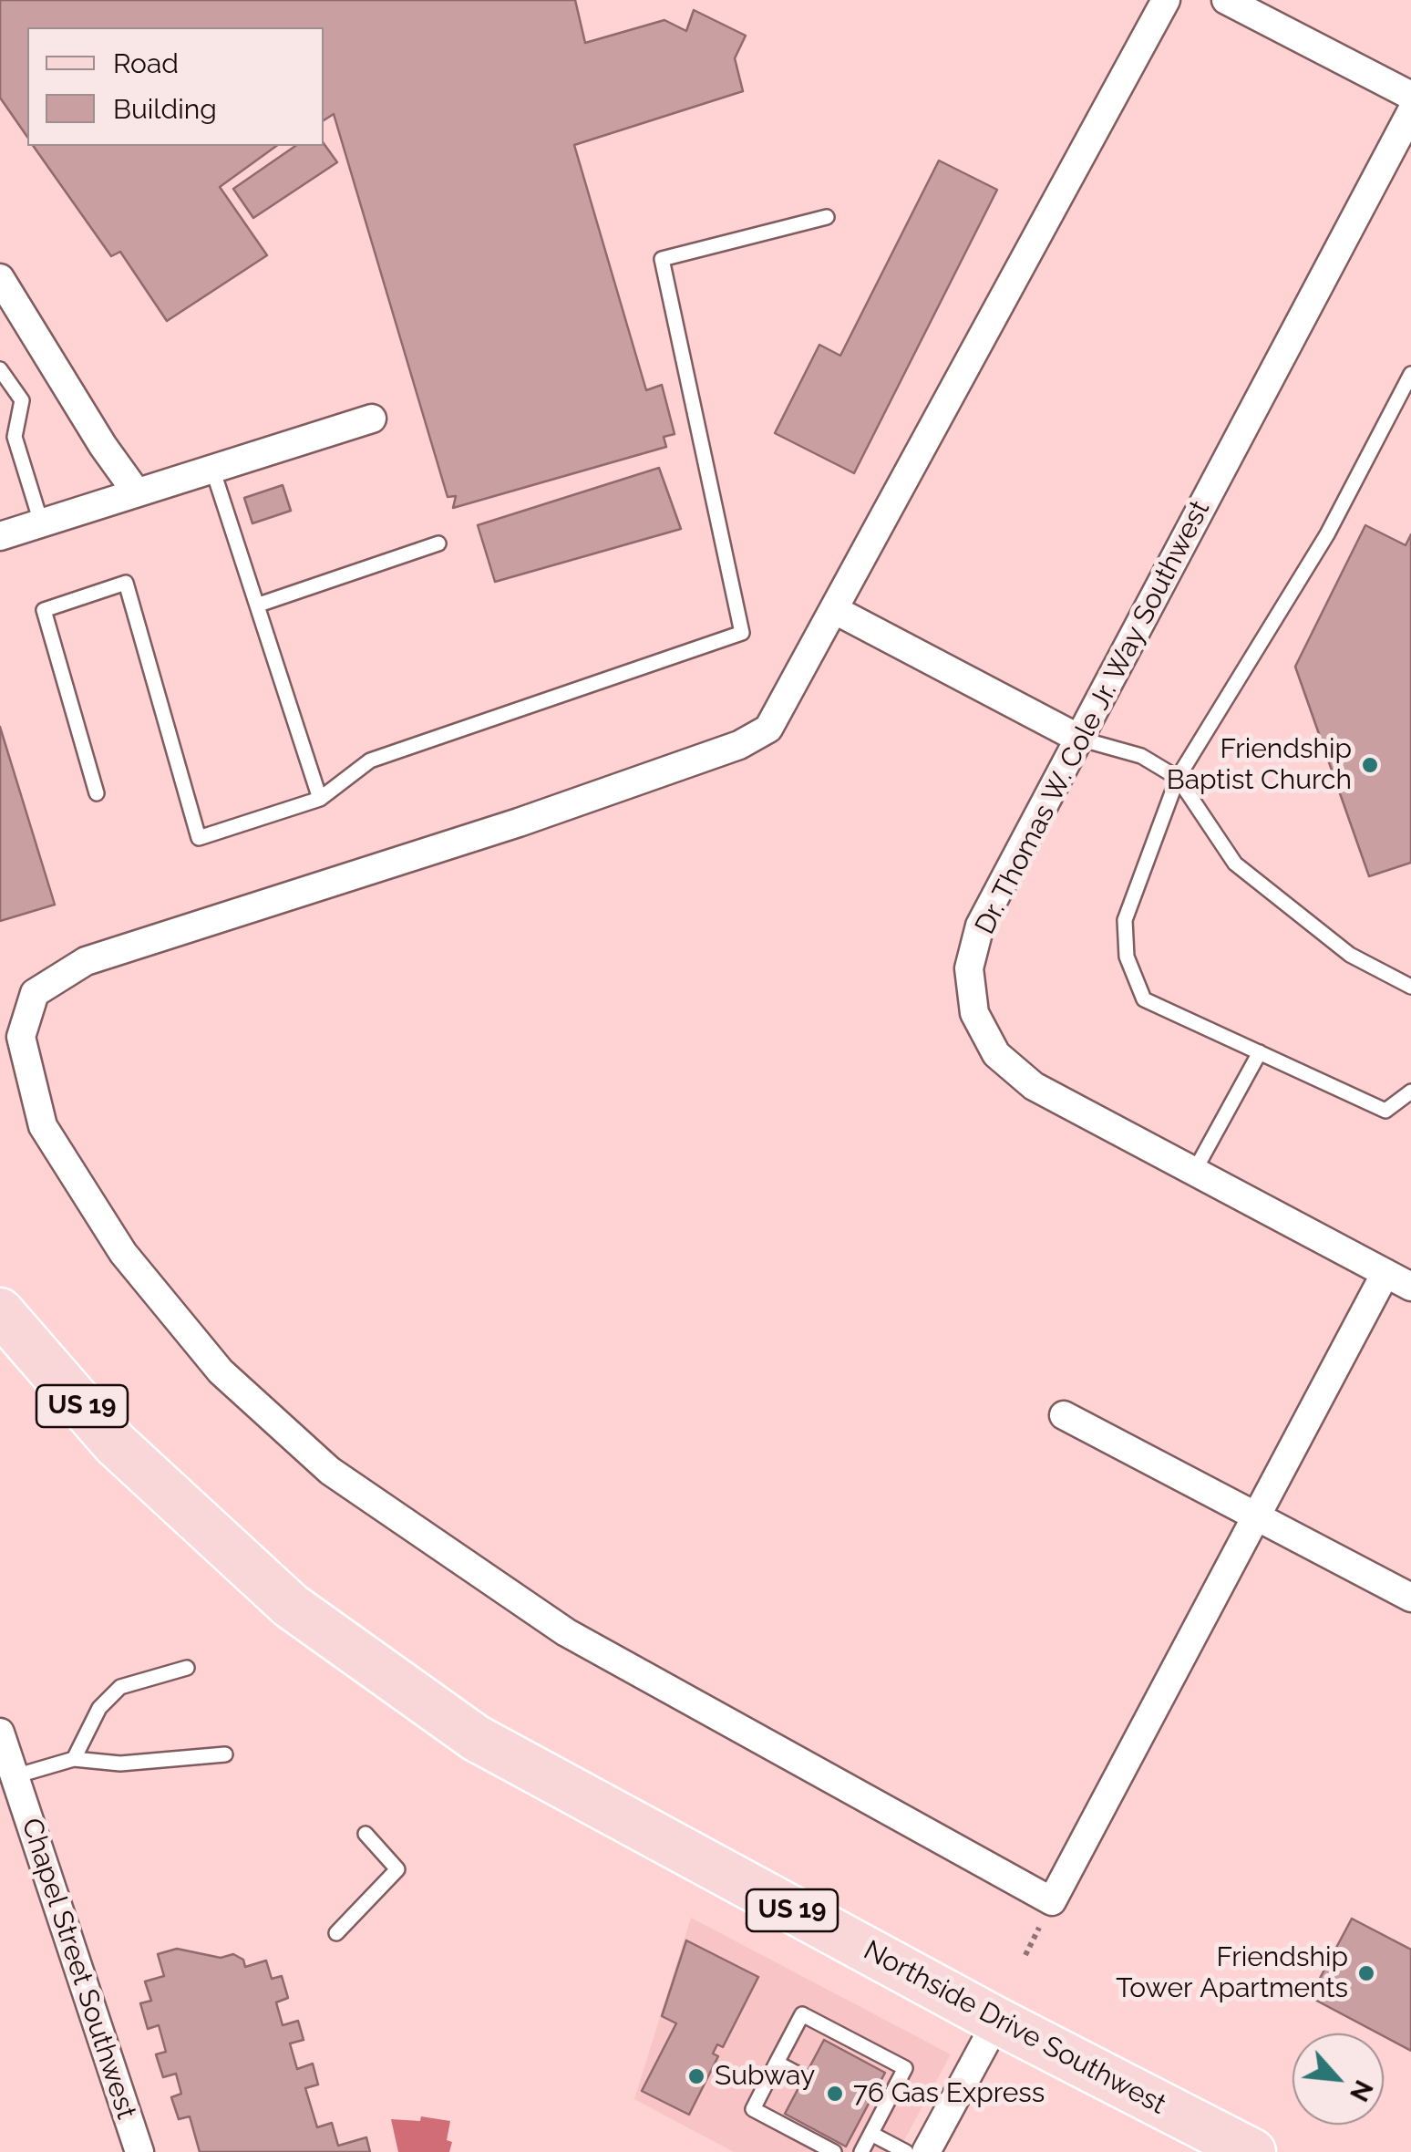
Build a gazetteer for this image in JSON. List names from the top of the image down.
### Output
{
  "streets": {
    "main road": ["US 19", "Northside Drive Southwest"],
    "street": ["Dr. Thomas W. Cole Jr. Way Southwest", "Chapel Street Southwest"]
  },
  "places": [
    "Friendship Baptist Church",
    "Friendship Tower Apartments",
    "Subway",
    "76 Gas Express"
  ],
  "legend": ["Road", "Building"],
  "north": "bottom right"
}
